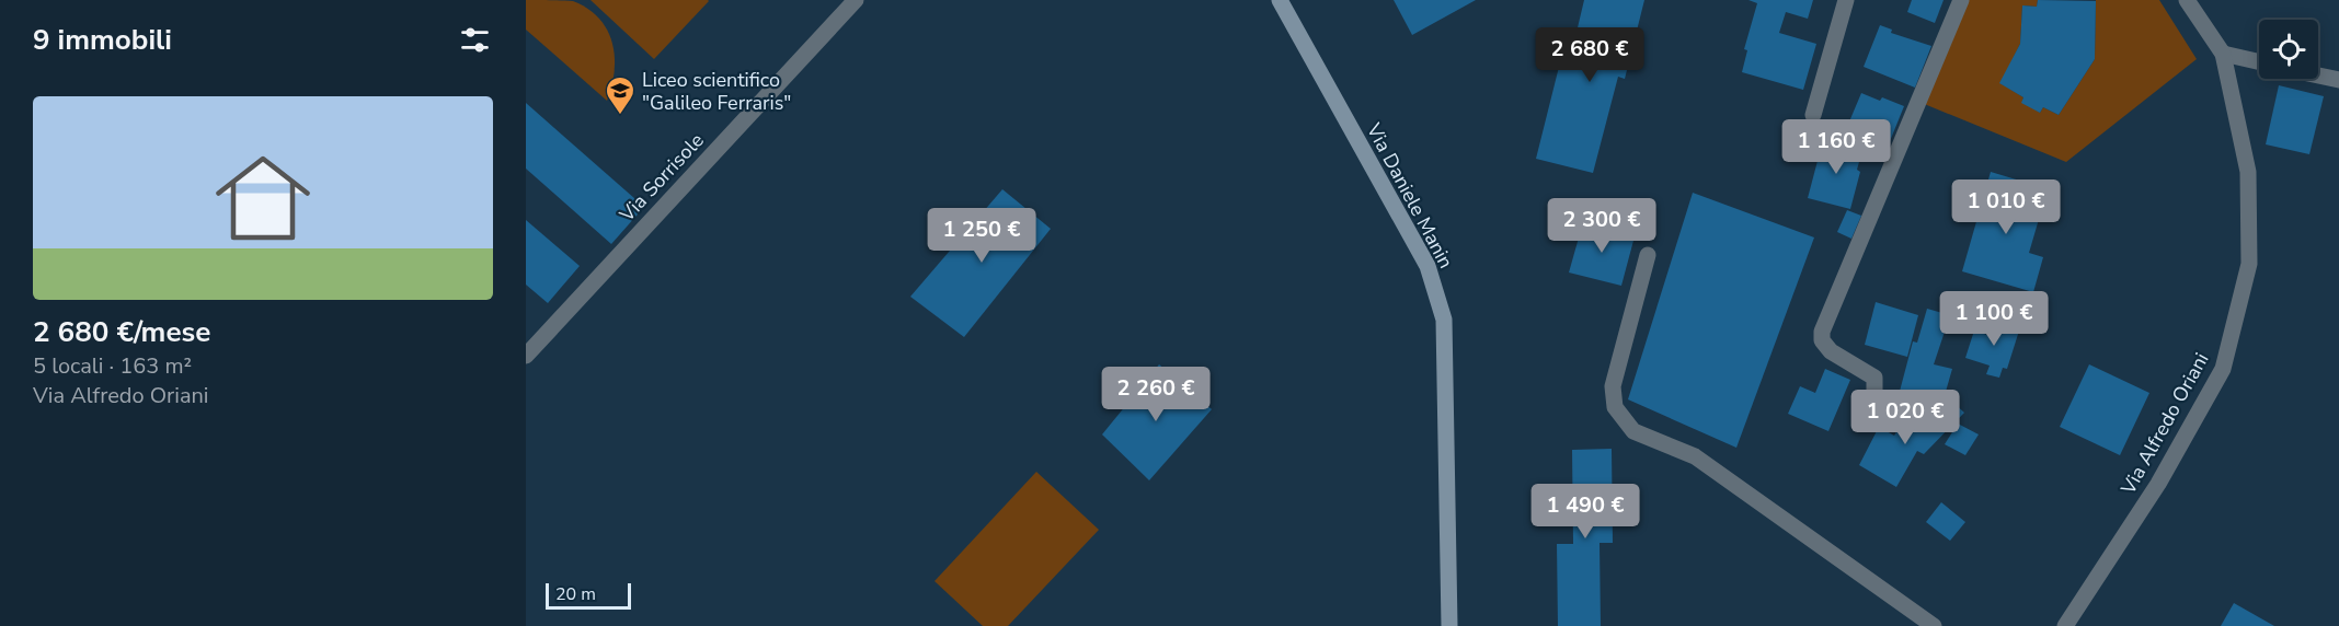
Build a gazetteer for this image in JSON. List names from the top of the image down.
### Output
{
  "streets": {
    "main road": ["Via Daniele Manin"],
    "street": ["Via Sorrisole", "Via Alfredo Oriani"]
  },
  "places": {
    "school or university": ["Liceo scientifico \"Galileo Ferraris\""]
  },
  "scale_bar": "20 m",
  "page": {
    "heading": "9 immobili",
    "price": [
      "2 680 €",
      "1 160 €",
      "1 010 €",
      "2 300 €",
      "1 250 €",
      "1 100 €",
      "2 260 €",
      "1 020 €",
      "1 490 €"
    ],
    "list": [
      {
        "name": "2 680 €/mese",
        "note": "5 locali · 163 m² · Via Alfredo Oriani"
      }
    ],
    "scale": "20 m"
  }
}
